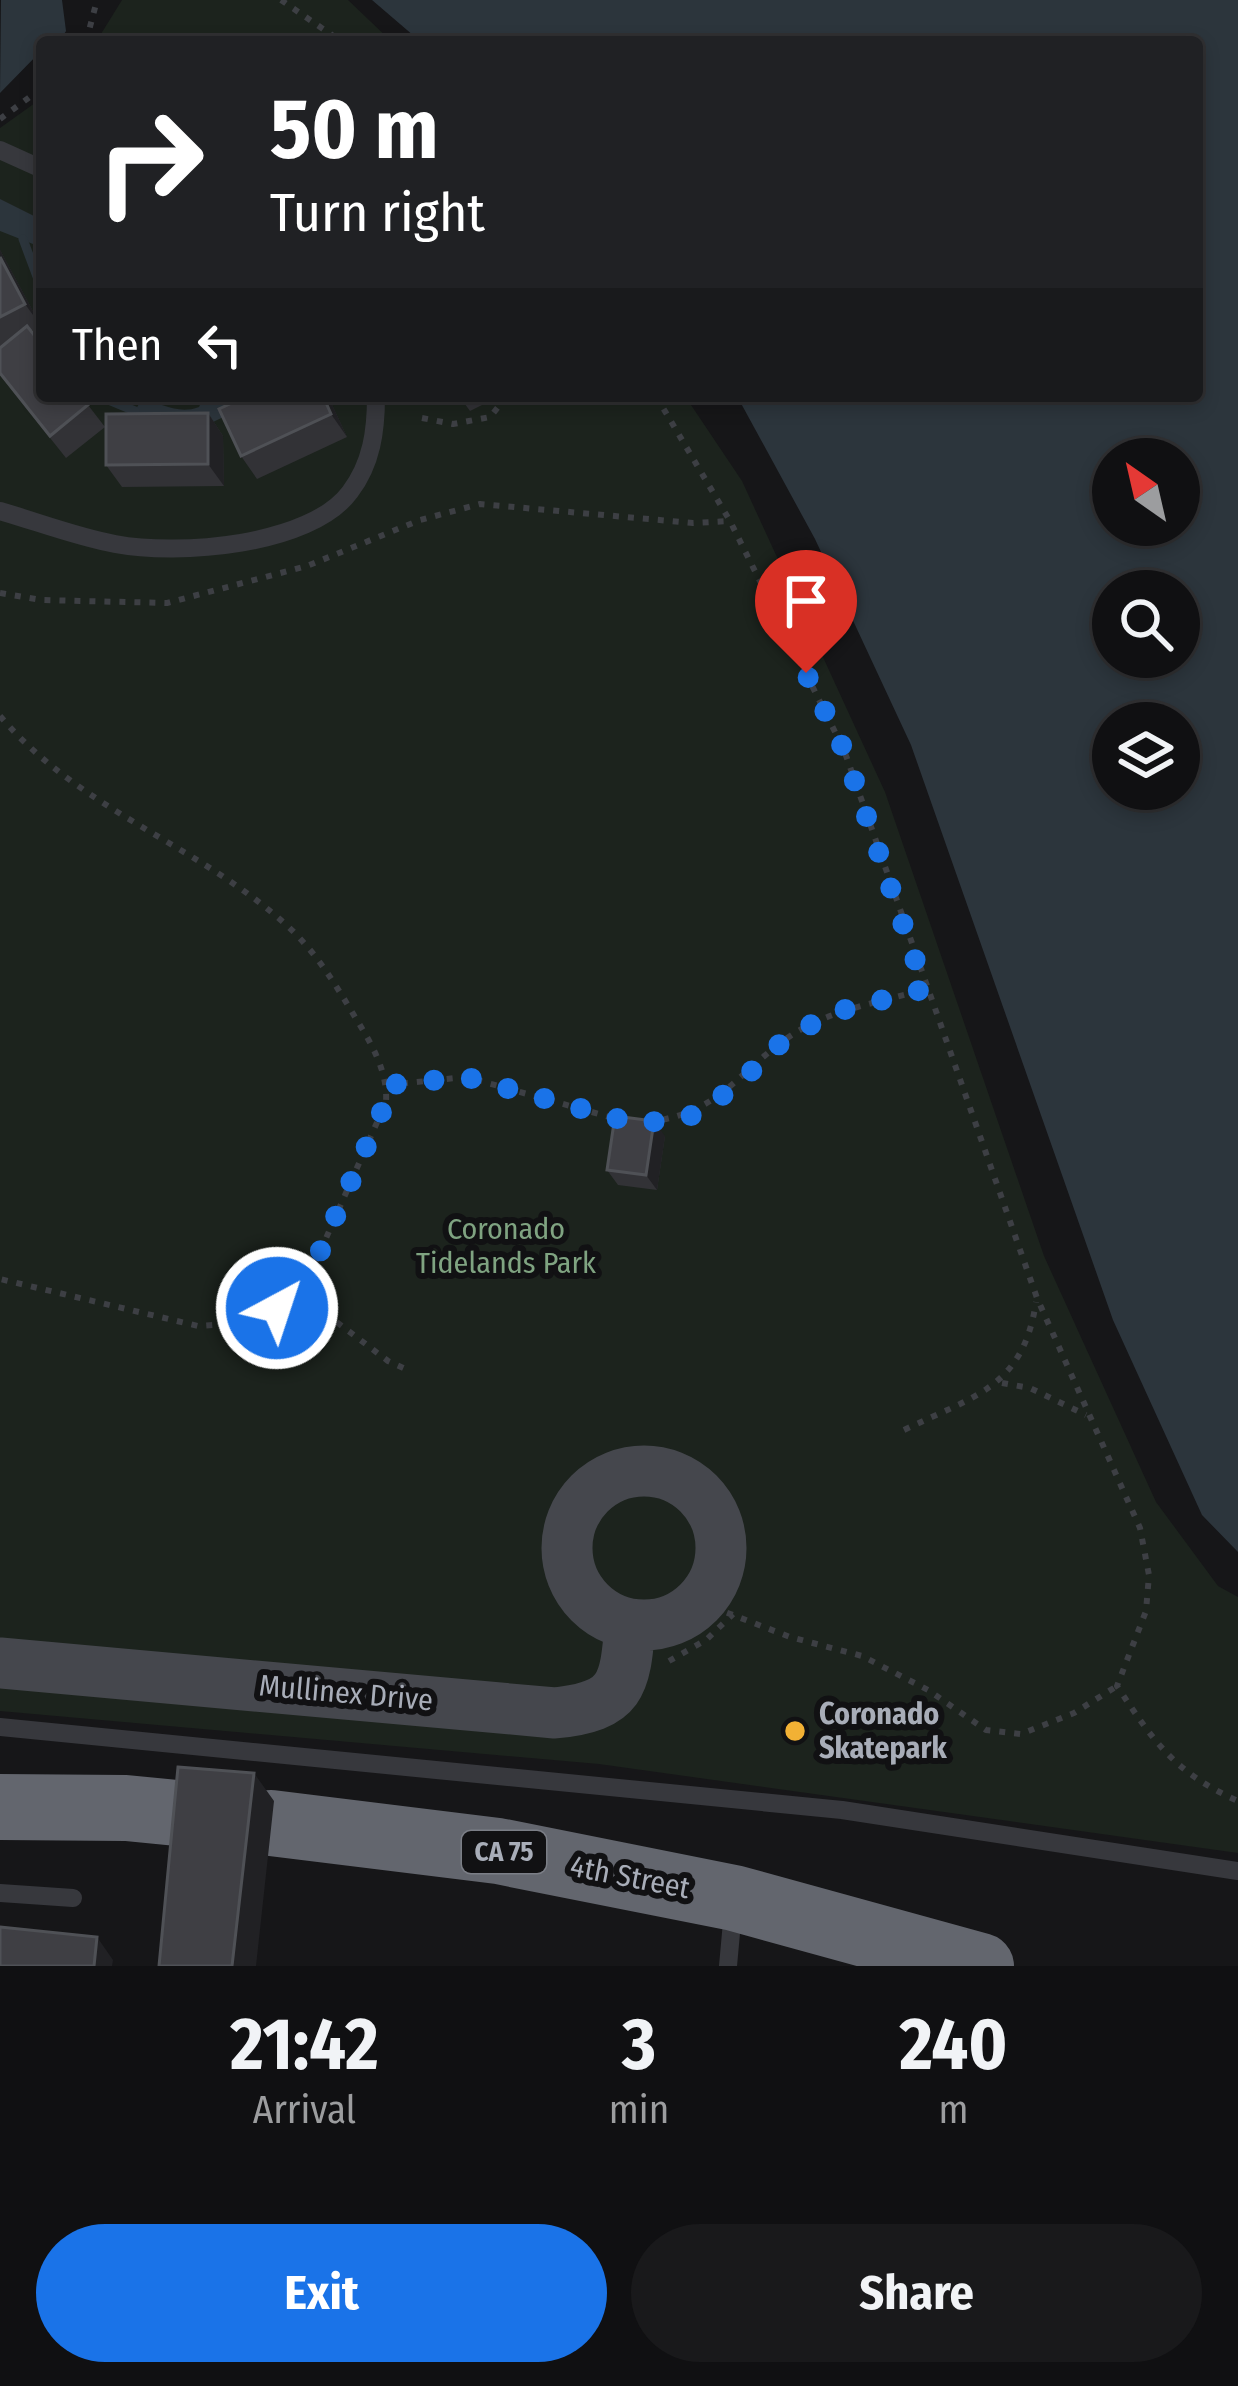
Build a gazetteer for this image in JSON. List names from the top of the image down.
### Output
{
  "streets": {
    "highway": ["CA 75", "4th Street"],
    "street": ["Mullinex Drive"]
  },
  "parks": ["Coronado Tidelands Park"],
  "places": ["Coronado Skatepark"],
  "north": "top left",
  "page": {
    "turn": ["50 m", "Turn right"],
    "then": "Then",
    "eta": [
      "21:42",
      "Arrival",
      "3",
      "min",
      "240",
      "m"
    ],
    "buttons": ["Exit", "Share"]
  }
}
